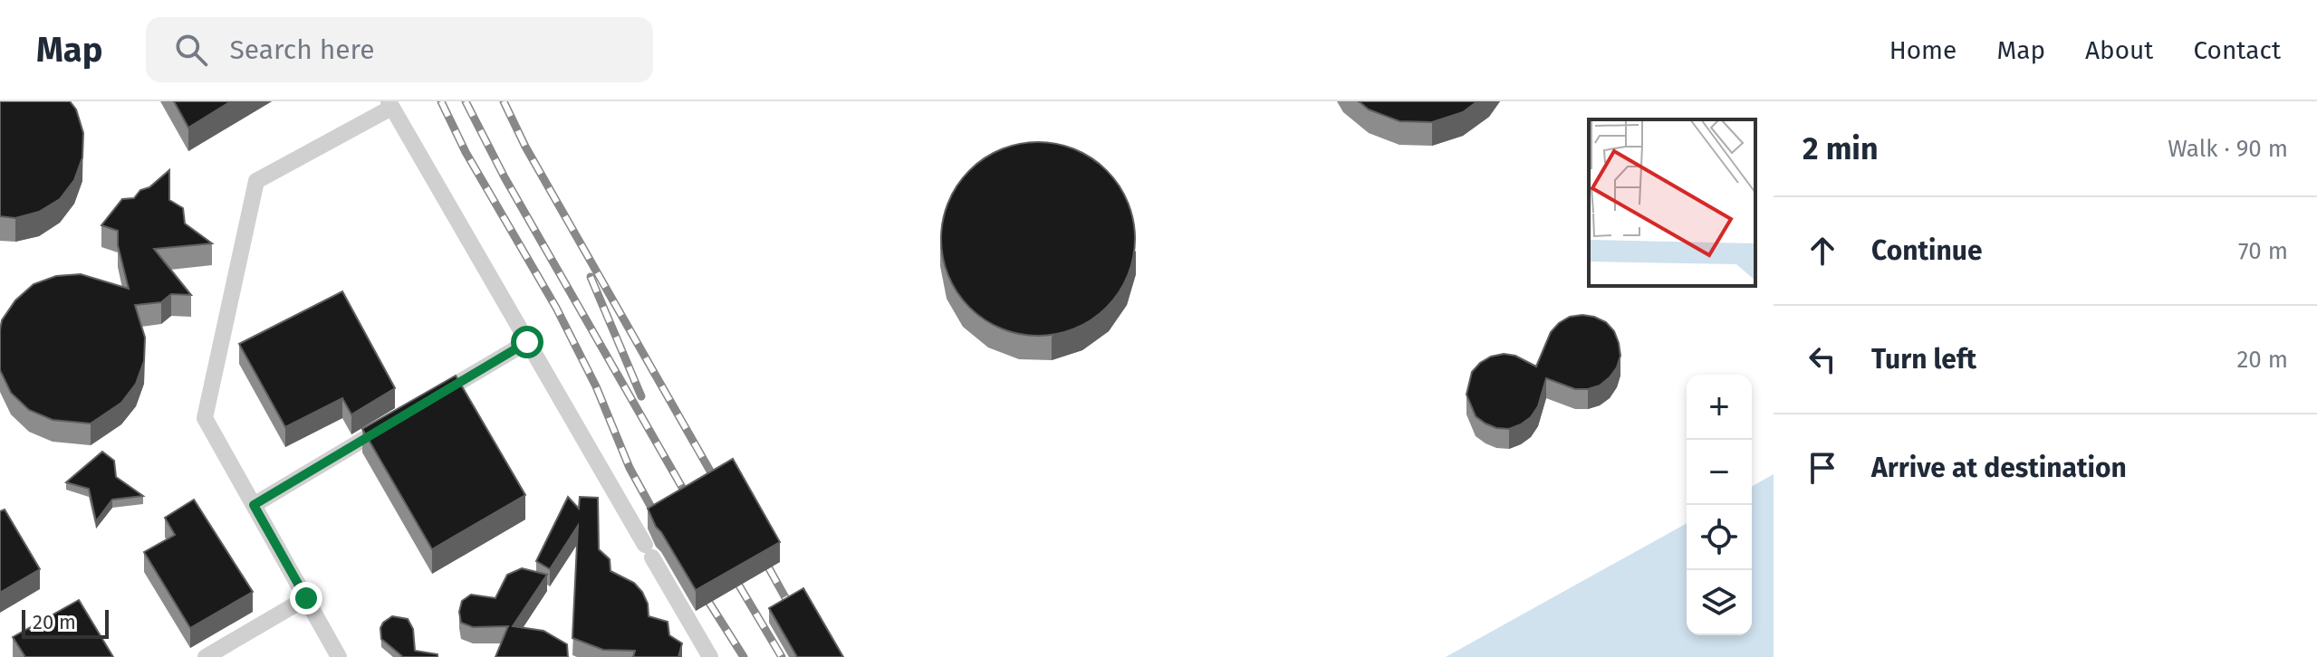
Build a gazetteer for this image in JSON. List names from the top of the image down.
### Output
{
  "scale_bar": "20 m",
  "page": {
    "header": "Map",
    "search": "Search here",
    "nav": [
      "Home",
      "Map",
      "About",
      "Contact"
    ],
    "heading": ["2 min", "Walk · 90 m"],
    "list": [
      ["Continue", "70 m"],
      ["Turn left", "20 m"],
      "Arrive at destination"
    ],
    "map_buttons": ["+", "−"],
    "scale": "20 m"
  }
}
